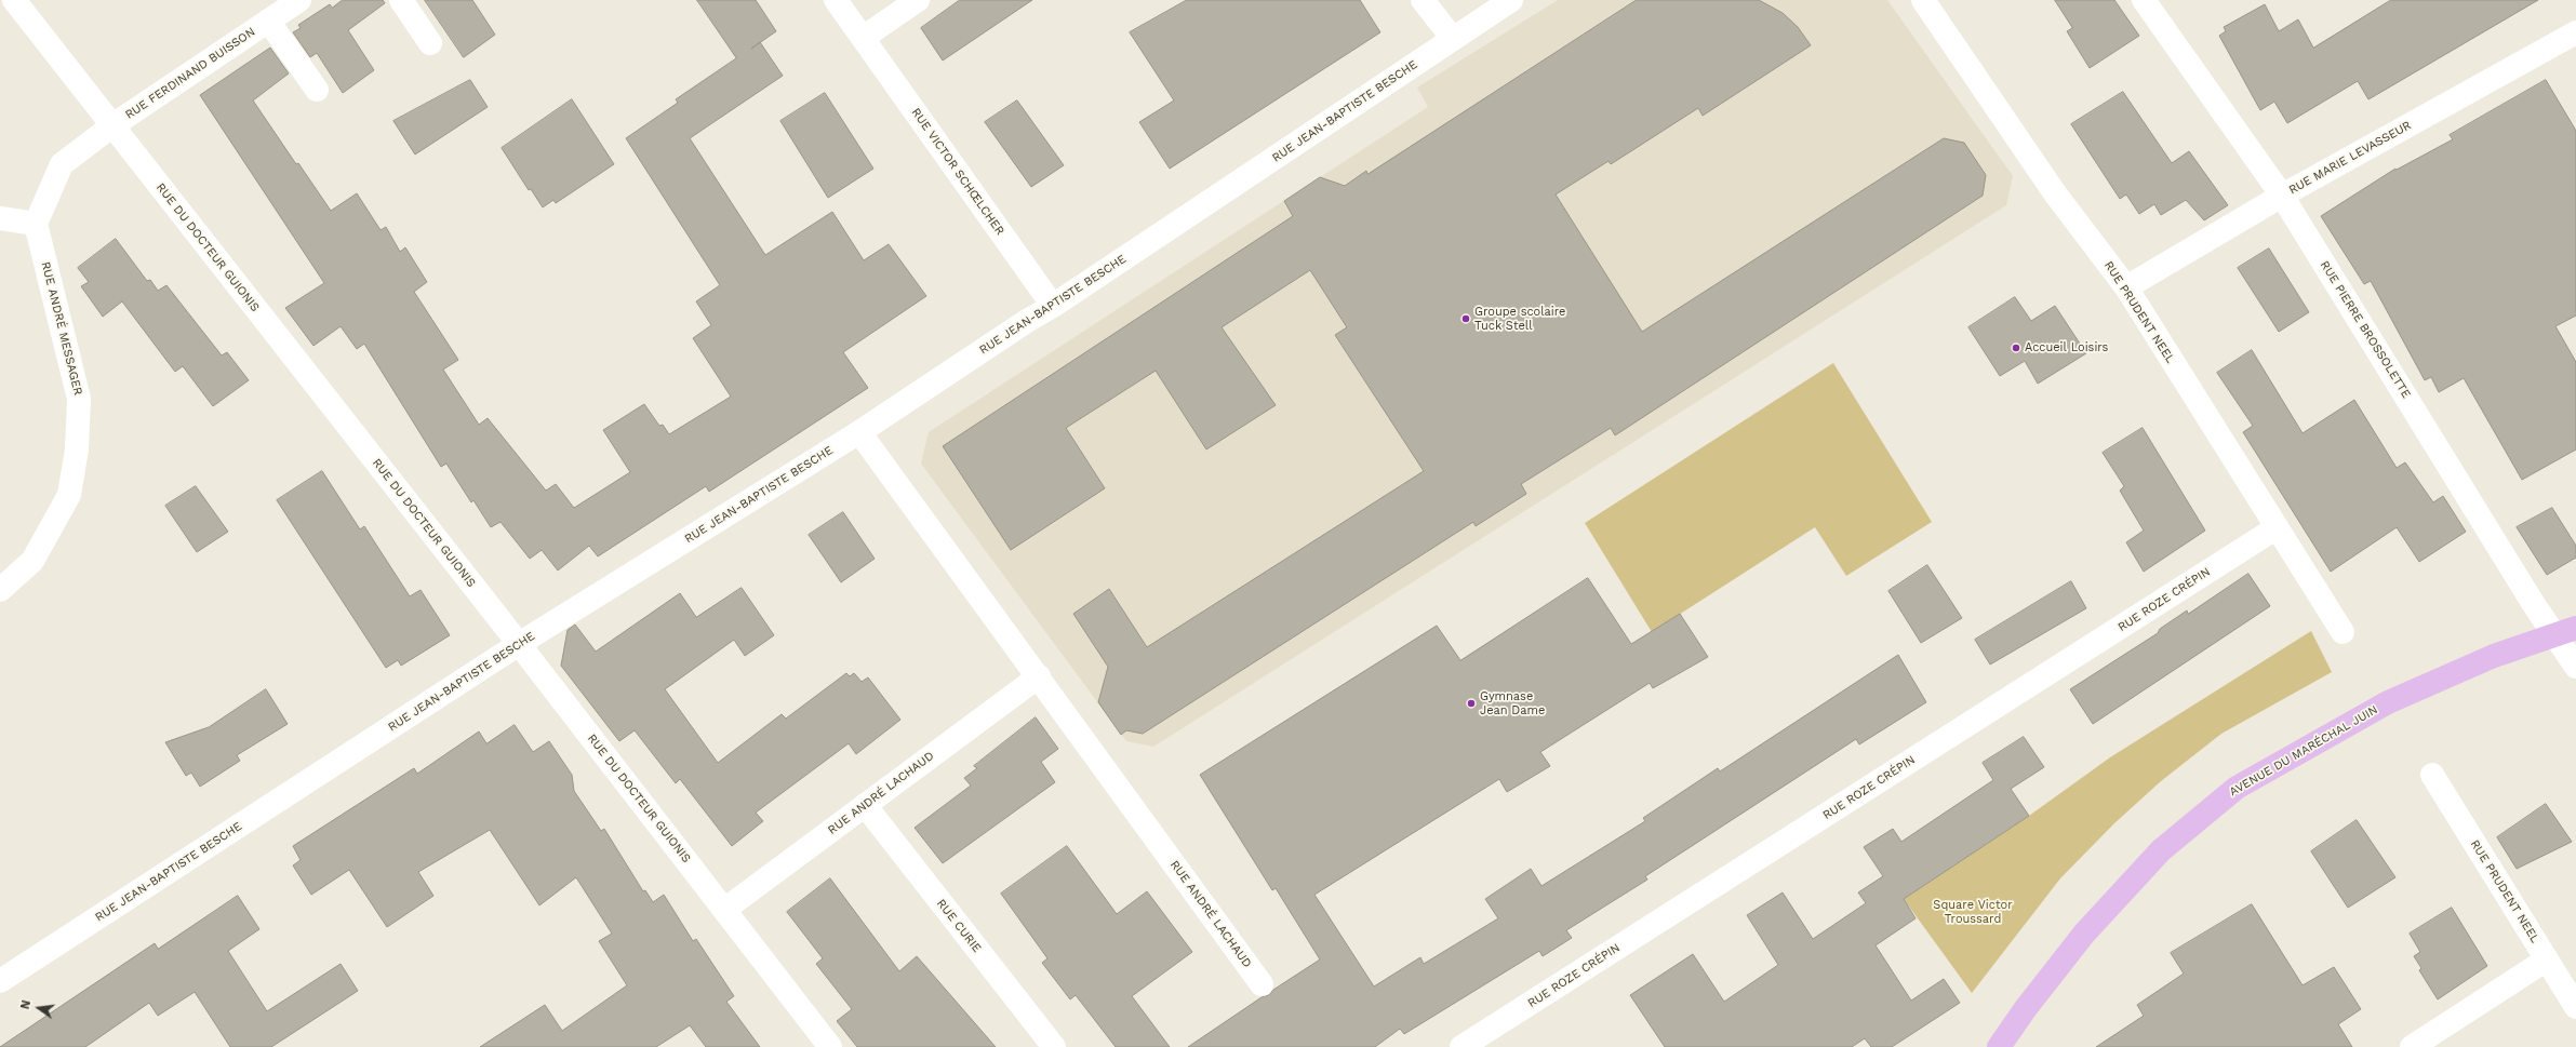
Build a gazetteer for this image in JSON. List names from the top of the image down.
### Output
{
  "streets": {
    "main road": ["AVENUE DU MARÉCHAL JUIN"],
    "street": [
      "RUE FERDINAND BUISSON",
      "RUE JEAN-BAPTISTE BESCHE",
      "RUE MARIE LEVASSEUR",
      "RUE VICTOR SCHŒLCHER",
      "RUE DU DOCTEUR GUIONIS",
      "RUE PRUDENT NEEL",
      "RUE ANDRÉ MESSAGER",
      "RUE PIERRE BROSSOLETTE",
      "RUE ROZE CRÉPIN",
      "RUE ANDRÉ LACHAUD",
      "RUE CURIE"
    ]
  },
  "crossings": [
    ["RUE FERDINAND BUISSON", "RUE DU DOCTEUR GUIONIS"],
    ["RUE FERDINAND BUISSON", "RUE ANDRÉ MESSAGER"],
    ["RUE JEAN-BAPTISTE BESCHE", "RUE VICTOR SCHŒLCHER"],
    ["RUE JEAN-BAPTISTE BESCHE", "RUE DU DOCTEUR GUIONIS"],
    ["RUE JEAN-BAPTISTE BESCHE", "RUE ANDRÉ LACHAUD"],
    ["RUE MARIE LEVASSEUR", "RUE PRUDENT NEEL"],
    ["RUE MARIE LEVASSEUR", "RUE PIERRE BROSSOLETTE"],
    ["RUE DU DOCTEUR GUIONIS", "RUE ANDRÉ LACHAUD"],
    ["RUE PRUDENT NEEL", "RUE ROZE CRÉPIN"],
    ["RUE PIERRE BROSSOLETTE", "AVENUE DU MARÉCHAL JUIN"],
    ["RUE ANDRÉ LACHAUD", "RUE CURIE"]
  ],
  "parks": ["Square Victor Troussard"],
  "places": ["Groupe scolaire Tuck Stell", "Accueil Loisirs", "Gymnase Jean Dame"],
  "north": "left"
}
